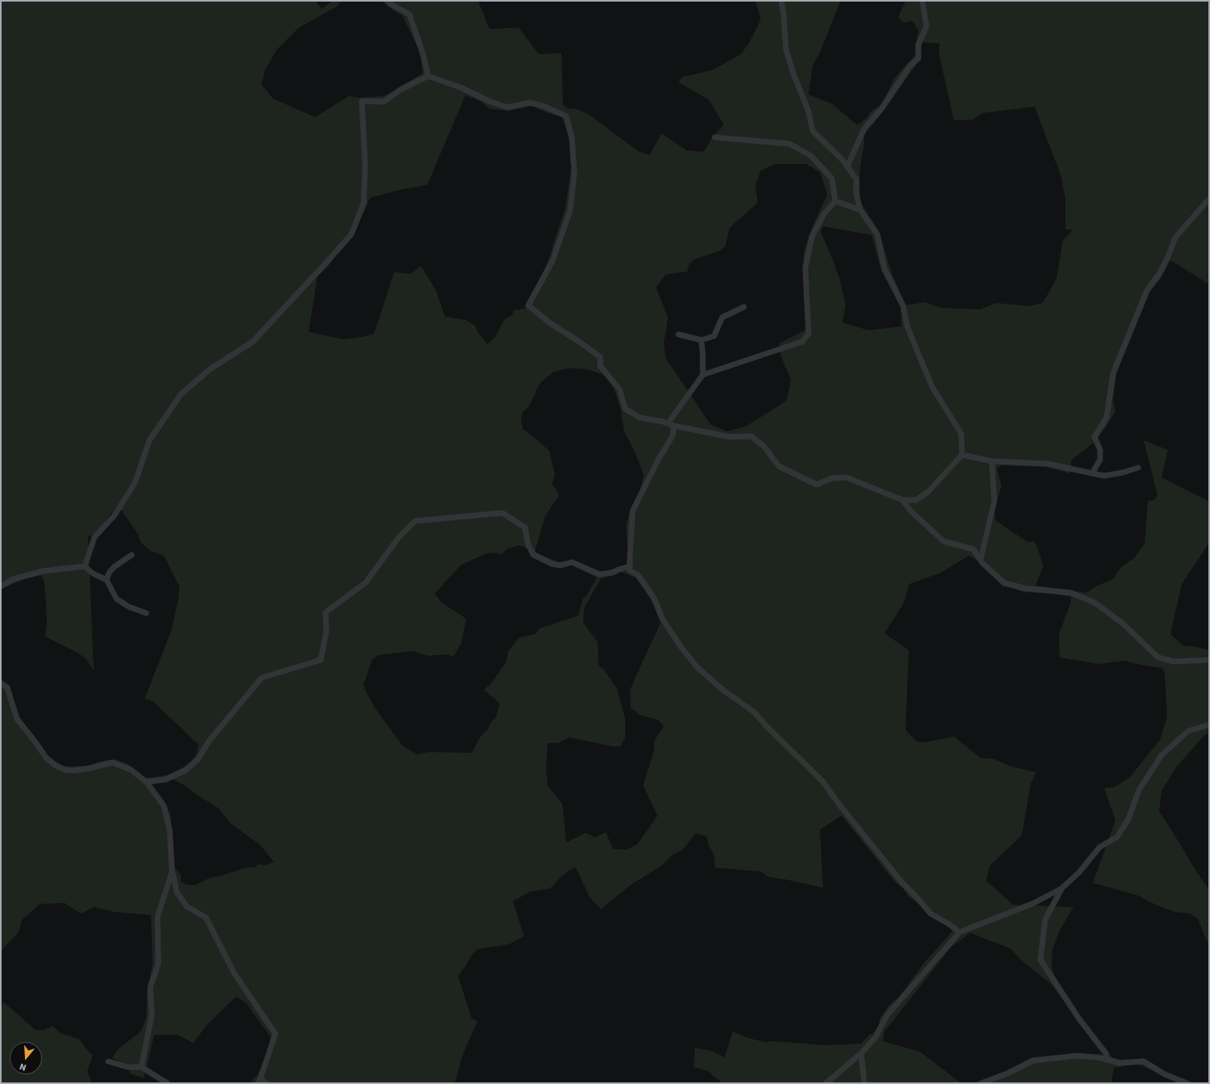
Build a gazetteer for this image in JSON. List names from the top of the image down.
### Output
{
  "north": "bottom"
}
